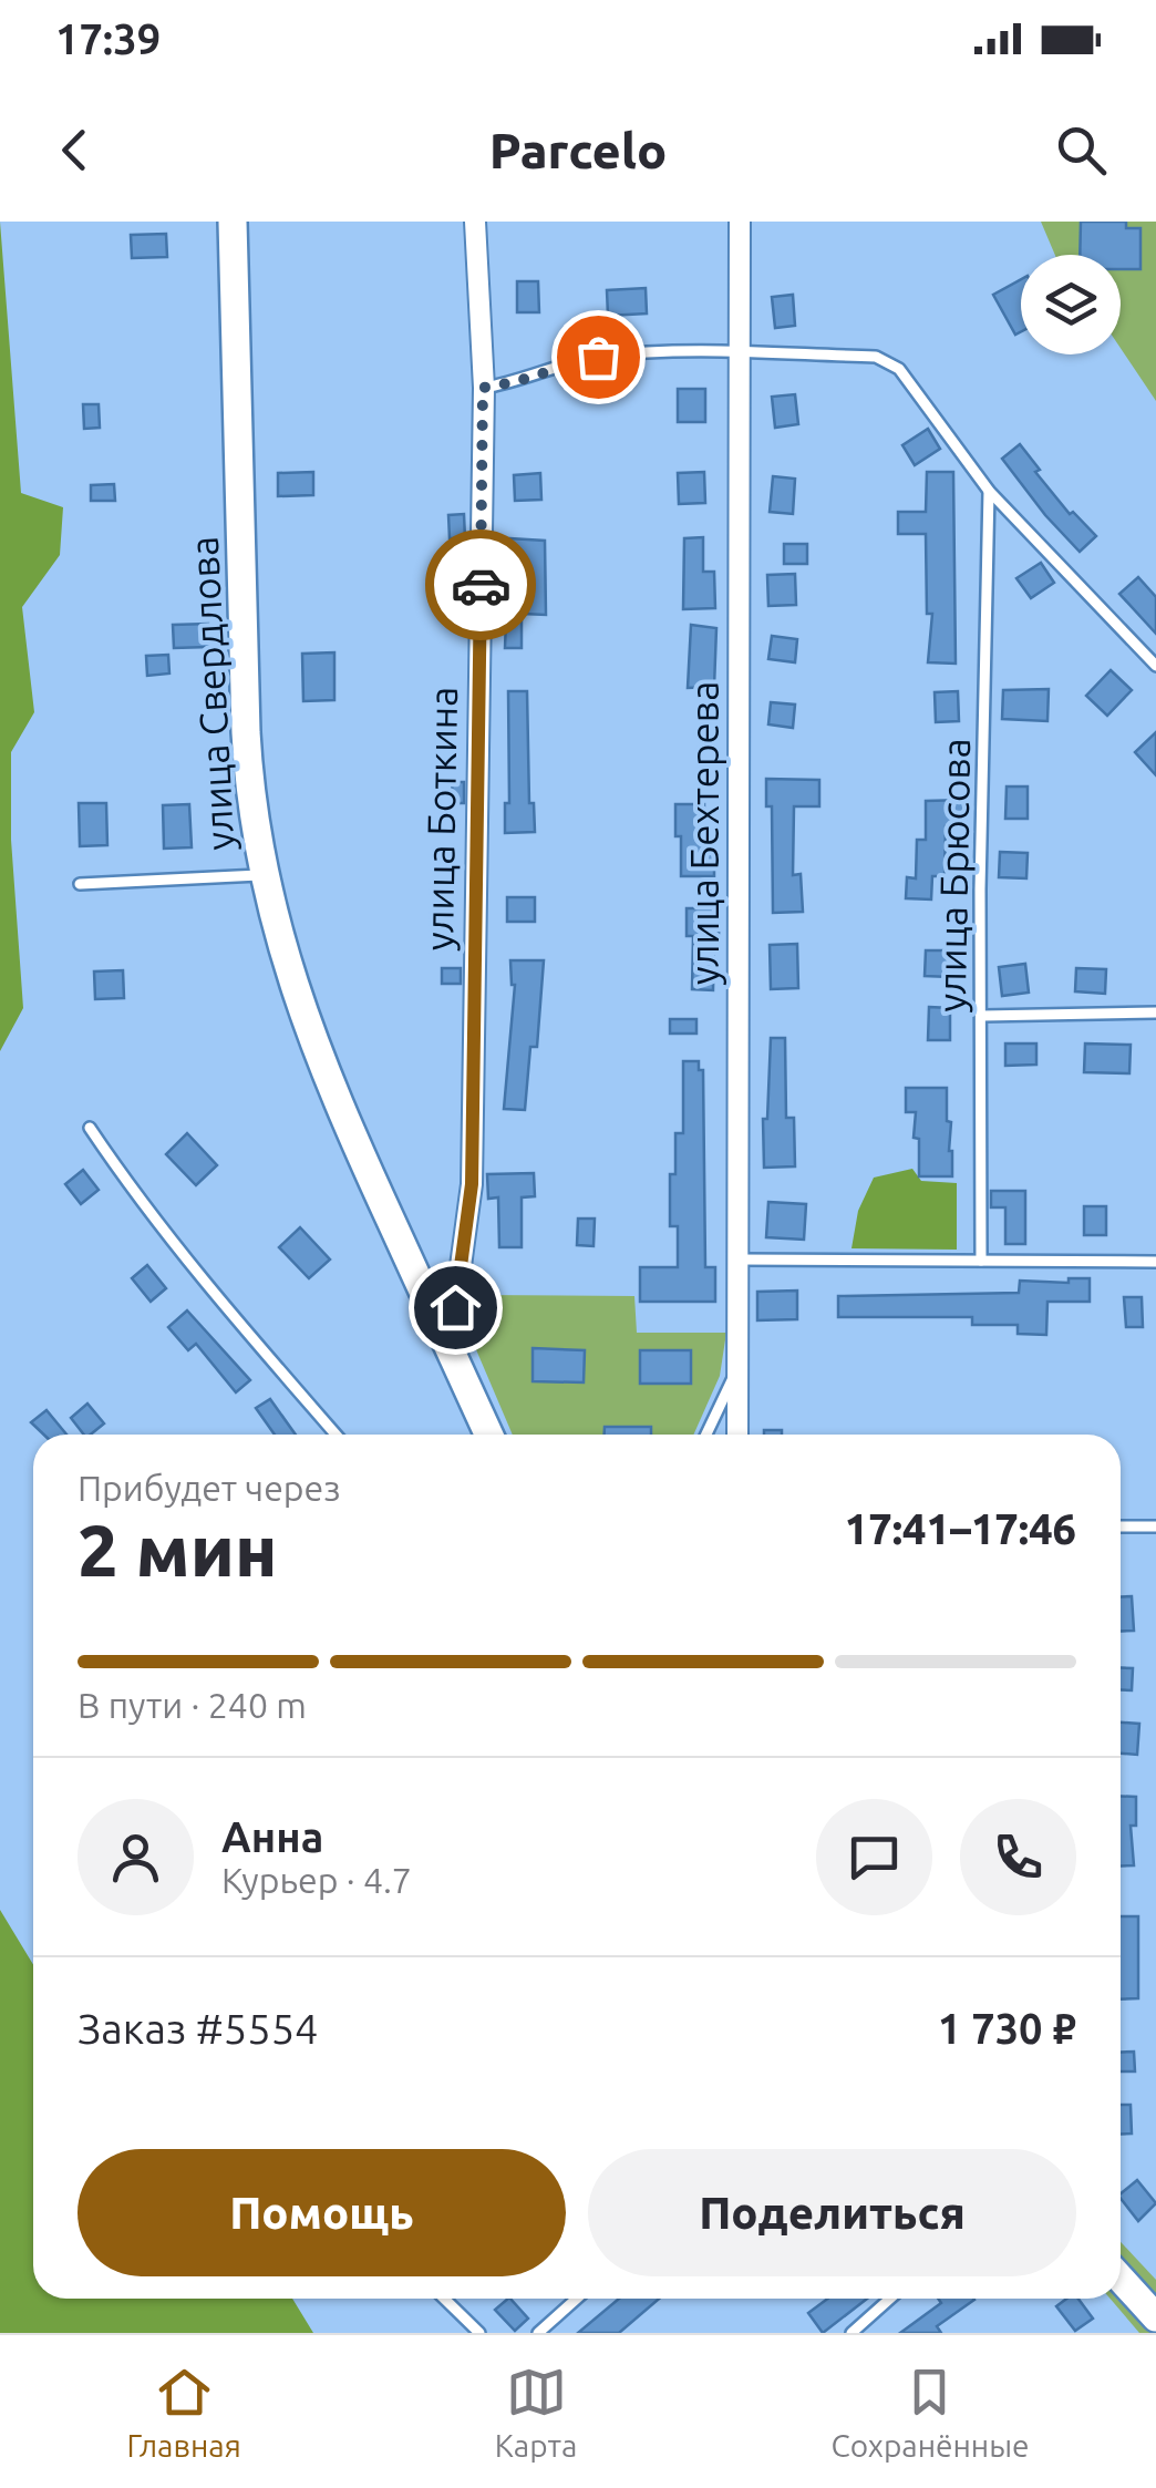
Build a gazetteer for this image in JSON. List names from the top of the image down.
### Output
{
  "streets": {
    "street": ["улица Свердлова", "улица Боткина", "улица Бехтерева"],
    "lane": ["улица Брюсова"]
  },
  "crossings": [
    ["улица Свердлова", "улица Боткина"]
  ],
  "page": {
    "status": "17:39",
    "header": "Parcelo",
    "heading": ["2 мин", "Прибудет через", "17:41–17:46"],
    "panel": [
      "Анна",
      "Курьер · 4.7",
      "Заказ #5554",
      "1 730 ₽"
    ],
    "bar": "В пути · 240 m",
    "buttons": ["Помощь", "Поделиться"],
    "tabs": ["Главная", "Карта", "Сохранённые"]
  }
}
